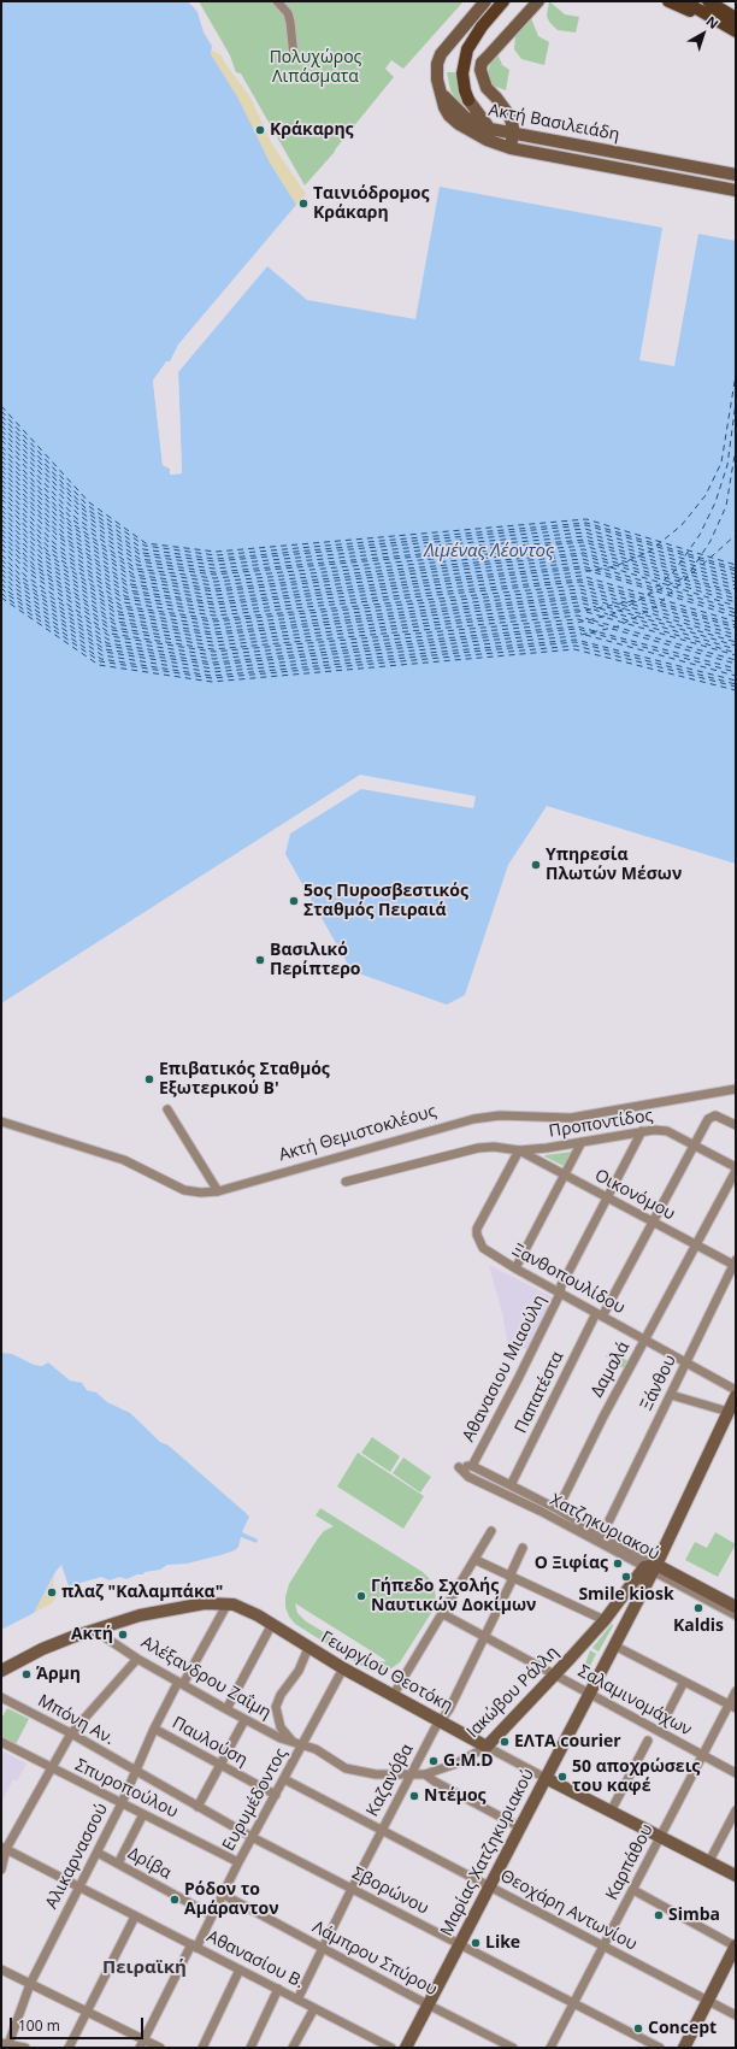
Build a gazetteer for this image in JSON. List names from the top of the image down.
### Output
{
  "streets": {
    "street": [
      "Ακτή Βασιλειάδη",
      "Προποντίδος",
      "Ακτή Θεμιστοκλέους",
      "Οικονόμου",
      "Ξανθοπουλίδου",
      "Αθανασιου Μιαούλη",
      "Δαμαλά",
      "Ξάνθου",
      "Παπατέστα",
      "Χατζηκυριακού",
      "Γεωργίου Θεοτόκη",
      "Αλέξανδρου Ζαΐμη",
      "Ιακώβου Ράλλη",
      "Σαλαμινομάχων",
      "Μπόνη Αν.",
      "Παυλούση",
      "Καζανόβα",
      "Σπυροπούλου",
      "Ευρυμέδοντος",
      "Μαρίας Χατζηκυριακού",
      "Αλικαρνασσού",
      "Καρπάθου",
      "Δρίβα",
      "Σβορώνου",
      "Θεοχάρη Αντωνίου",
      "Λάμπρου Σπύρου",
      "Αθανασίου Β."
    ]
  },
  "crossings": [
    ["Προποντίδος", "Οικονόμου"],
    ["Προποντίδος", "Ξανθοπουλίδου"],
    ["Προποντίδος", "Αθανασιου Μιαούλη"],
    ["Προποντίδος", "Δαμαλά"],
    ["Προποντίδος", "Παπατέστα"],
    ["Οικονόμου", "Ξανθοπουλίδου"],
    ["Οικονόμου", "Αθανασιου Μιαούλη"],
    ["Οικονόμου", "Δαμαλά"],
    ["Οικονόμου", "Ξάνθου"],
    ["Οικονόμου", "Παπατέστα"],
    ["Ξανθοπουλίδου", "Αθανασιου Μιαούλη"],
    ["Ξανθοπουλίδου", "Δαμαλά"],
    ["Ξανθοπουλίδου", "Ξάνθου"],
    ["Ξανθοπουλίδου", "Παπατέστα"],
    ["Αθανασιου Μιαούλη", "Χατζηκυριακού"],
    ["Δαμαλά", "Χατζηκυριακού"],
    ["Παπατέστα", "Χατζηκυριακού"],
    ["Χατζηκυριακού", "Ιακώβου Ράλλη"],
    ["Χατζηκυριακού", "Μαρίας Χατζηκυριακού"],
    ["Γεωργίου Θεοτόκη", "Ιακώβου Ράλλη"],
    ["Γεωργίου Θεοτόκη", "Καζανόβα"],
    ["Γεωργίου Θεοτόκη", "Ευρυμέδοντος"],
    ["Γεωργίου Θεοτόκη", "Μαρίας Χατζηκυριακού"],
    ["Γεωργίου Θεοτόκη", "Αλικαρνασσού"],
    ["Γεωργίου Θεοτόκη", "Καρπάθου"],
    ["Αλέξανδρου Ζαΐμη", "Ιακώβου Ράλλη"],
    ["Αλέξανδρου Ζαΐμη", "Ευρυμέδοντος"],
    ["Αλέξανδρου Ζαΐμη", "Αλικαρνασσού"],
    ["Ιακώβου Ράλλη", "Σαλαμινομάχων"],
    ["Ιακώβου Ράλλη", "Καζανόβα"],
    ["Ιακώβου Ράλλη", "Ευρυμέδοντος"],
    ["Ιακώβου Ράλλη", "Μαρίας Χατζηκυριακού"],
    ["Σαλαμινομάχων", "Καζανόβα"],
    ["Σαλαμινομάχων", "Μαρίας Χατζηκυριακού"],
    ["Σαλαμινομάχων", "Καρπάθου"],
    ["Μπόνη Αν.", "Αλικαρνασσού"],
    ["Μπόνη Αν.", "Σβορώνου"],
    ["Παυλούση", "Ευρυμέδοντος"],
    ["Παυλούση", "Αλικαρνασσού"],
    ["Καζανόβα", "Σβορώνου"],
    ["Καζανόβα", "Θεοχάρη Αντωνίου"],
    ["Καζανόβα", "Λάμπρου Σπύρου"],
    ["Καζανόβα", "Αθανασίου Β."],
    ["Σπυροπούλου", "Ευρυμέδοντος"],
    ["Σπυροπούλου", "Αλικαρνασσού"],
    ["Ευρυμέδοντος", "Δρίβα"],
    ["Ευρυμέδοντος", "Σβορώνου"],
    ["Ευρυμέδοντος", "Θεοχάρη Αντωνίου"],
    ["Ευρυμέδοντος", "Λάμπρου Σπύρου"],
    ["Ευρυμέδοντος", "Αθανασίου Β."],
    ["Μαρίας Χατζηκυριακού", "Σβορώνου"],
    ["Μαρίας Χατζηκυριακού", "Θεοχάρη Αντωνίου"],
    ["Μαρίας Χατζηκυριακού", "Λάμπρου Σπύρου"],
    ["Αλικαρνασσού", "Δρίβα"],
    ["Αλικαρνασσού", "Σβορώνου"],
    ["Αλικαρνασσού", "Αθανασίου Β."],
    ["Καρπάθου", "Σβορώνου"],
    ["Καρπάθου", "Θεοχάρη Αντωνίου"]
  ],
  "districts": ["Πειραϊκή"],
  "water": ["Λιμένας Λέοντος"],
  "parks": ["Πολυχώρος Λιπάσματα"],
  "places": [
    "Κράκαρης",
    "Ταινιόδρομος Κράκαρη",
    "Υπηρεσία Πλωτών Μέσων",
    "5ος Πυροσβεστικός Σταθμός Πειραιά",
    "Βασιλικό Περίπτερο",
    "Επιβατικός Σταθμός Εξωτερικού Β'",
    "Ο Ξιφίας",
    "Smile kiosk",
    "πλαζ \"Καλαμπάκα\"",
    "Γήπεδο Σχολής Ναυτικών Δοκίμων",
    "Kaldis",
    "Ακτή",
    "Άρμη",
    "ΕΛΤΑ courier",
    "G.M.D",
    "50 αποχρώσεις του καφέ",
    "Ντέμος",
    "Ρόδον το Αμάραντον",
    "Simba",
    "Like",
    "Concept"
  ],
  "scale_bar": "100 m",
  "north": "top right"
}
